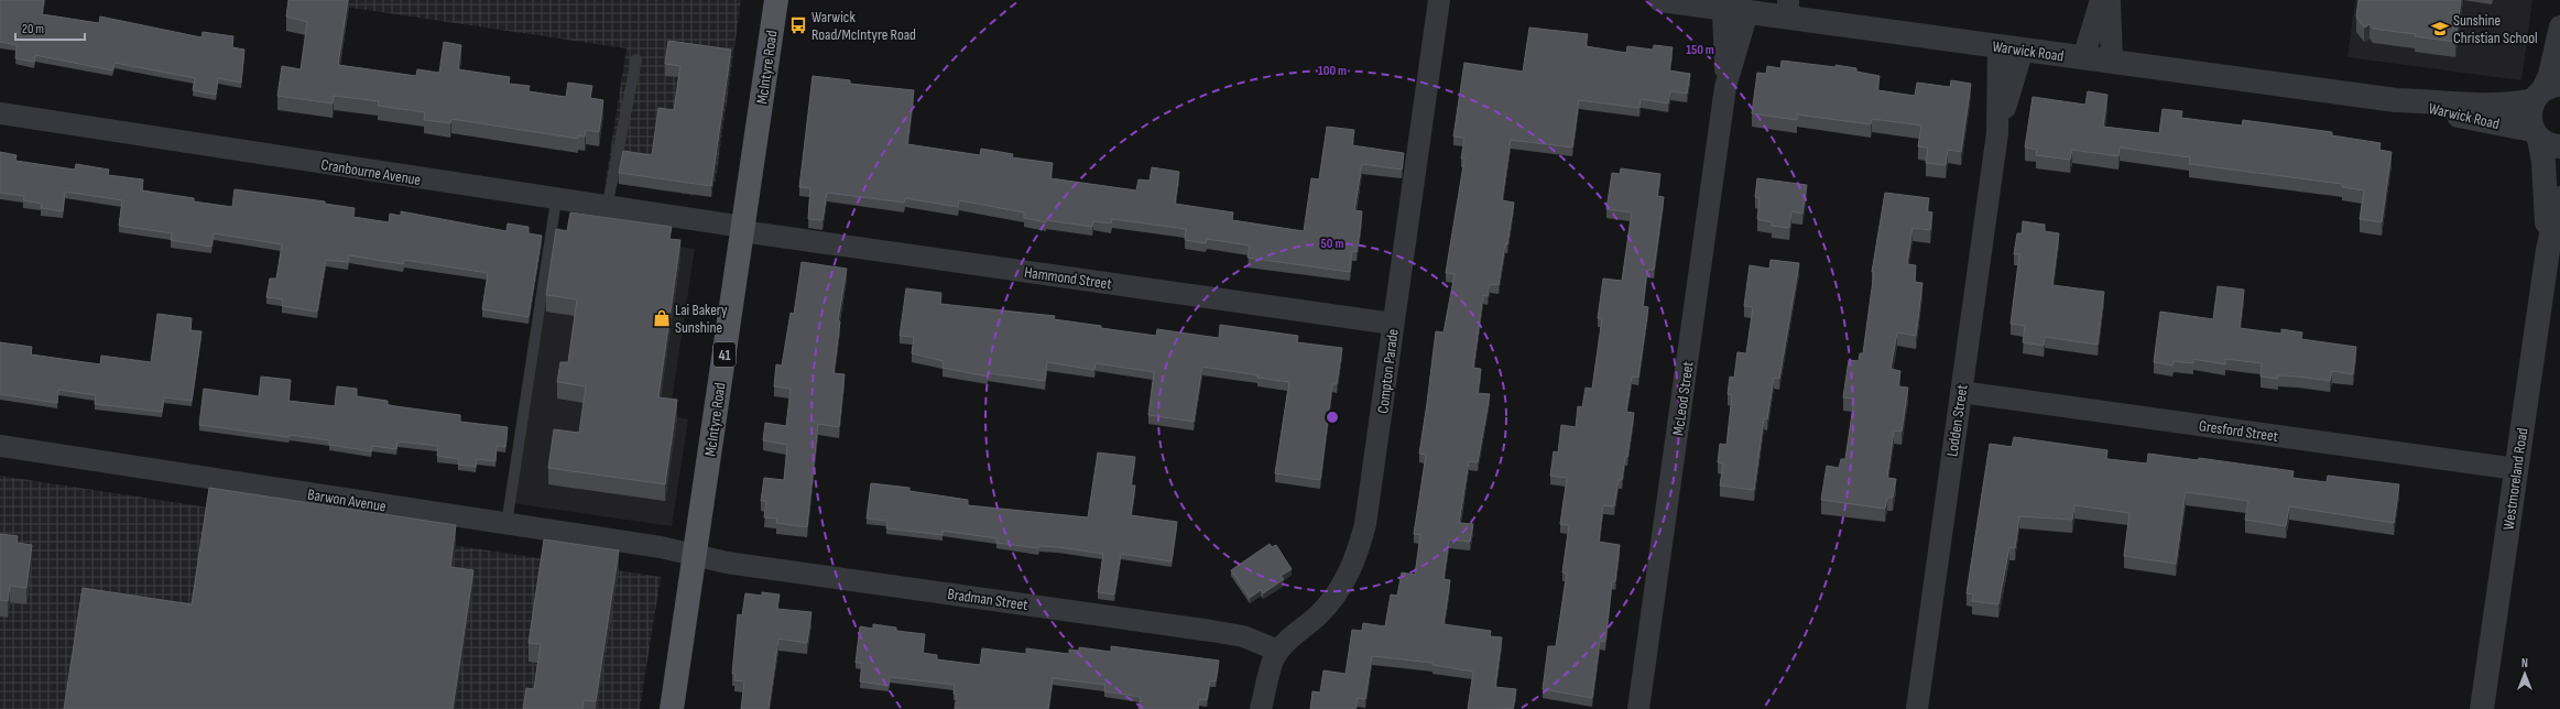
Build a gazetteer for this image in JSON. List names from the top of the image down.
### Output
{
  "streets": {
    "main road": ["McIntyre Road", "41"],
    "street": [
      "Warwick Road",
      "Cranbourne Avenue",
      "Hammond Street",
      "Compton Parade",
      "McLeod Street",
      "Lodden Street",
      "Gresford Street",
      "Westmoreland Road",
      "Barwon Avenue",
      "Bradman Street"
    ]
  },
  "crossings": [
    ["Warwick Road", "McLeod Street"],
    ["Warwick Road", "Lodden Street"],
    ["Warwick Road", "Westmoreland Road"],
    ["McIntyre Road", "Cranbourne Avenue"],
    ["McIntyre Road", "Hammond Street"],
    ["McIntyre Road", "Barwon Avenue"],
    ["McIntyre Road", "Bradman Street"],
    ["Cranbourne Avenue", "Hammond Street"],
    ["Hammond Street", "Compton Parade"],
    ["Compton Parade", "Bradman Street"],
    ["Lodden Street", "Gresford Street"],
    ["Gresford Street", "Westmoreland Road"],
    ["Barwon Avenue", "Bradman Street"]
  ],
  "places": {
    "bus stop": ["Warwick Road/McIntyre Road"],
    "school or university": ["Sunshine Christian School"],
    "shop": ["Lai Bakery Sunshine"]
  },
  "scale_bar": "20 m",
  "north": "top",
  "rings": ["150 m", "100 m", "50 m"]
}
